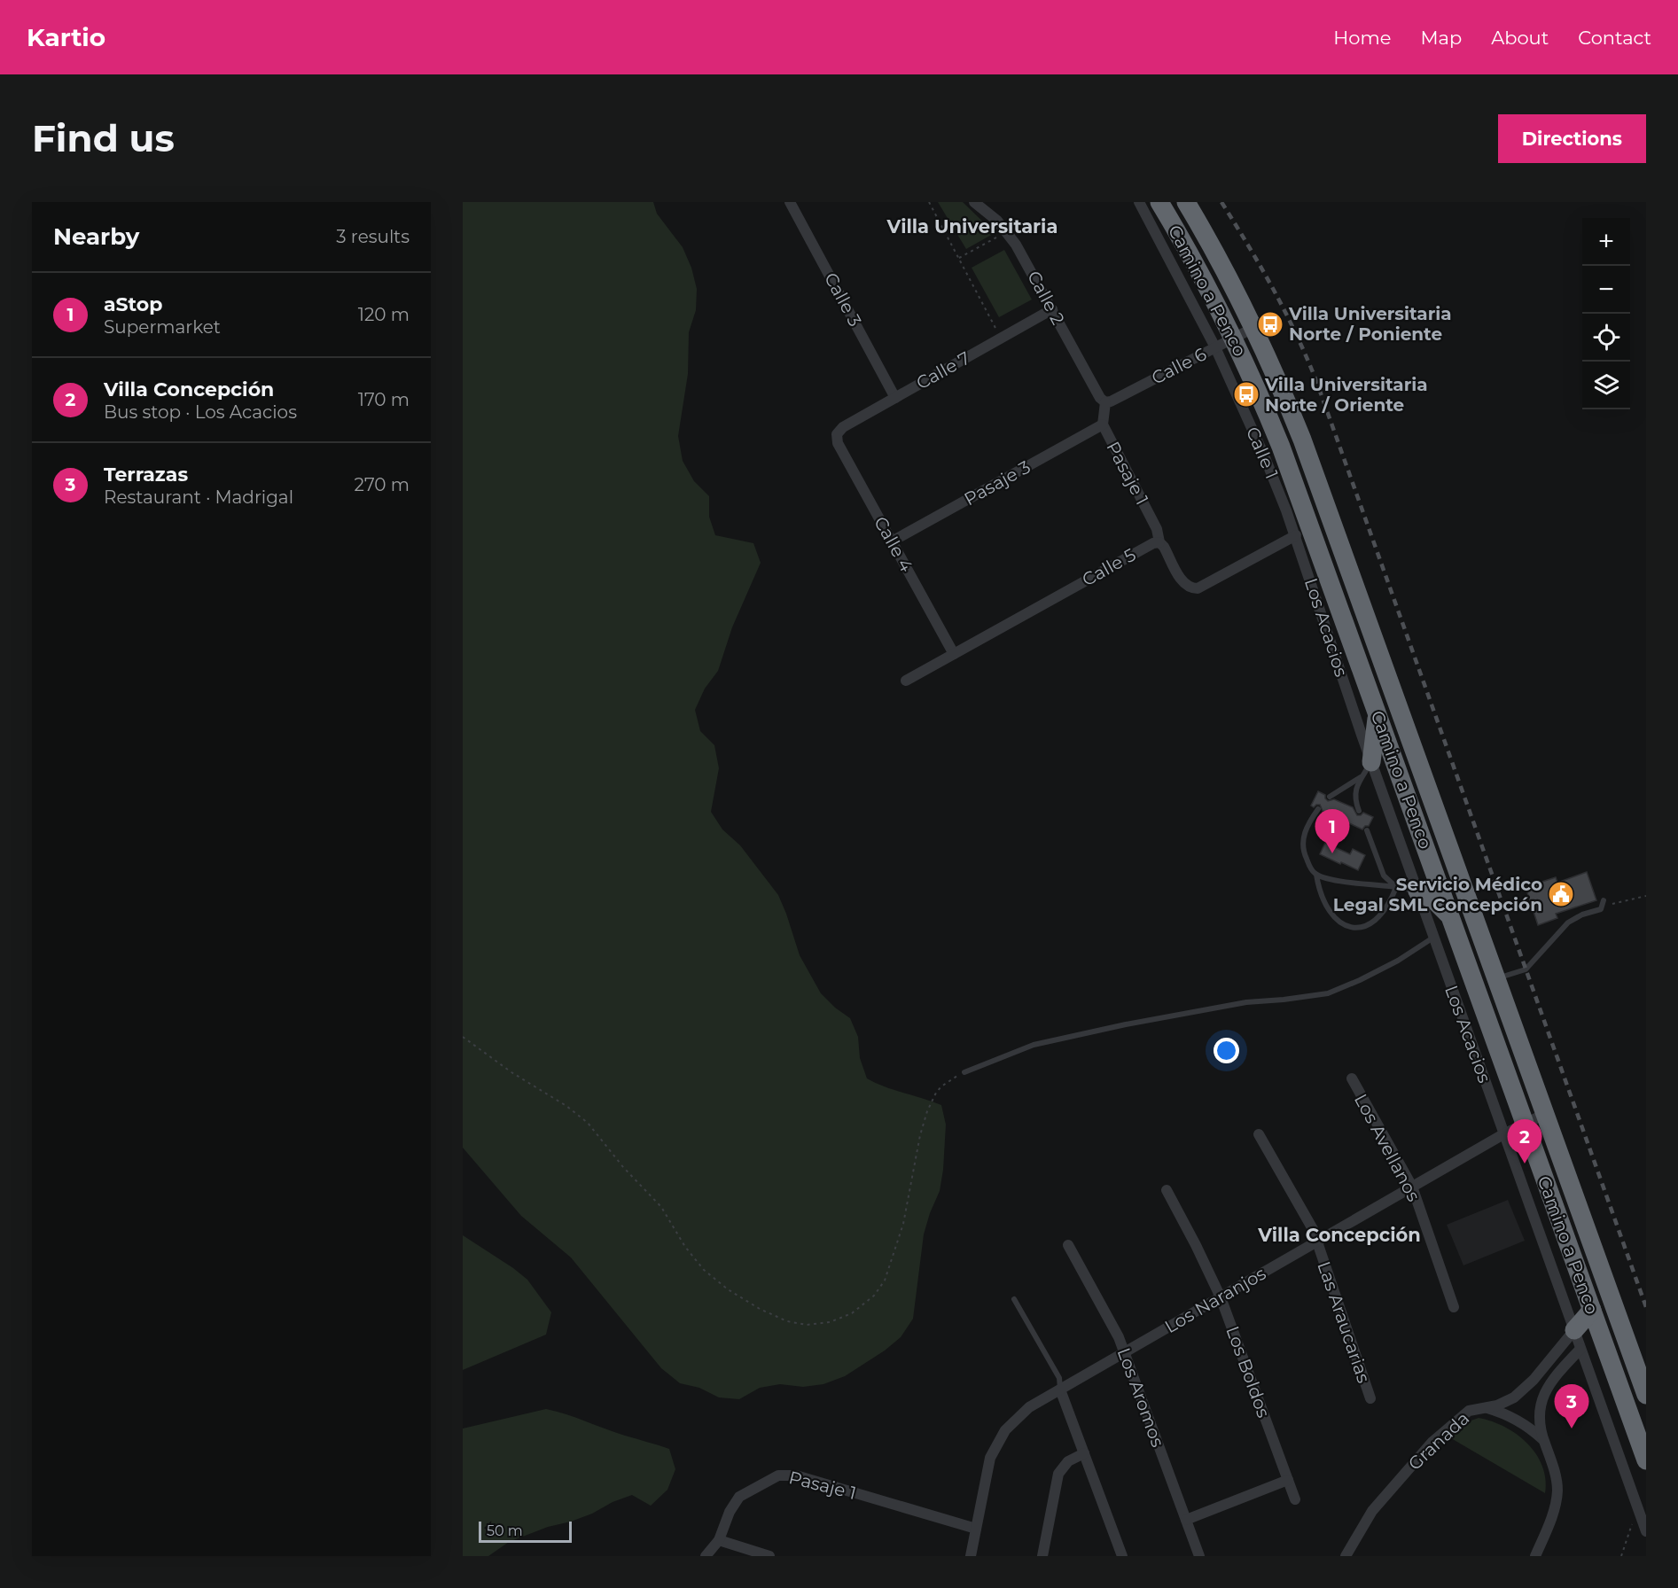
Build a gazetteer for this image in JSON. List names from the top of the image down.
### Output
{
  "streets": {
    "highway": ["Camino a Penco"],
    "street": [
      "Calle 2",
      "Calle 3",
      "Calle 6",
      "Calle 7",
      "Calle 1",
      "Pasaje 1",
      "Pasaje 3",
      "Calle 4",
      "Calle 5",
      "Los Acacios",
      "Los Avellanos",
      "Los Naranjos",
      "Las Araucarias",
      "Los Boldos",
      "Los Aromos",
      "Granada"
    ]
  },
  "crossings": [
    ["Camino a Penco", "Calle 6"],
    ["Camino a Penco", "Los Naranjos"],
    ["Calle 2", "Calle 6"],
    ["Calle 2", "Calle 7"],
    ["Calle 2", "Pasaje 1"],
    ["Calle 3", "Calle 7"],
    ["Calle 6", "Calle 1"],
    ["Calle 6", "Pasaje 1"],
    ["Calle 7", "Calle 4"],
    ["Calle 1", "Los Acacios"],
    ["Pasaje 1", "Pasaje 3"],
    ["Pasaje 1", "Calle 5"],
    ["Pasaje 1", "Los Naranjos"],
    ["Pasaje 3", "Calle 4"],
    ["Calle 4", "Calle 5"],
    ["Los Acacios", "Los Naranjos"],
    ["Los Acacios", "Granada"],
    ["Los Avellanos", "Los Naranjos"],
    ["Los Naranjos", "Las Araucarias"],
    ["Los Naranjos", "Los Boldos"],
    ["Los Naranjos", "Los Aromos"]
  ],
  "districts": ["Villa Universitaria", "Villa Concepción"],
  "places": {
    "bus stop": ["Villa Universitaria Norte / Poniente", "Villa Universitaria Norte / Oriente"],
    "public building": ["Servicio Médico Legal SML Concepción"]
  },
  "scale_bar": "50 m",
  "page": {
    "header": "Kartio",
    "nav": [
      "Home",
      "Map",
      "About",
      "Contact"
    ],
    "buttons": "Directions",
    "title": "Find us",
    "heading": ["Nearby", "3 results"],
    "map_buttons": ["+", "−"],
    "list": [
      {
        "mark": "1",
        "name": "aStop",
        "note": "Supermarket",
        "value": "120 m"
      },
      {
        "mark": "2",
        "name": "Villa Concepción",
        "note": "Bus stop · Los Acacios",
        "value": "170 m"
      },
      {
        "mark": "3",
        "name": "Terrazas",
        "note": "Restaurant · Madrigal",
        "value": "270 m"
      }
    ],
    "pins": ["1", "2", "3"],
    "scale": "50 m"
  }
}
